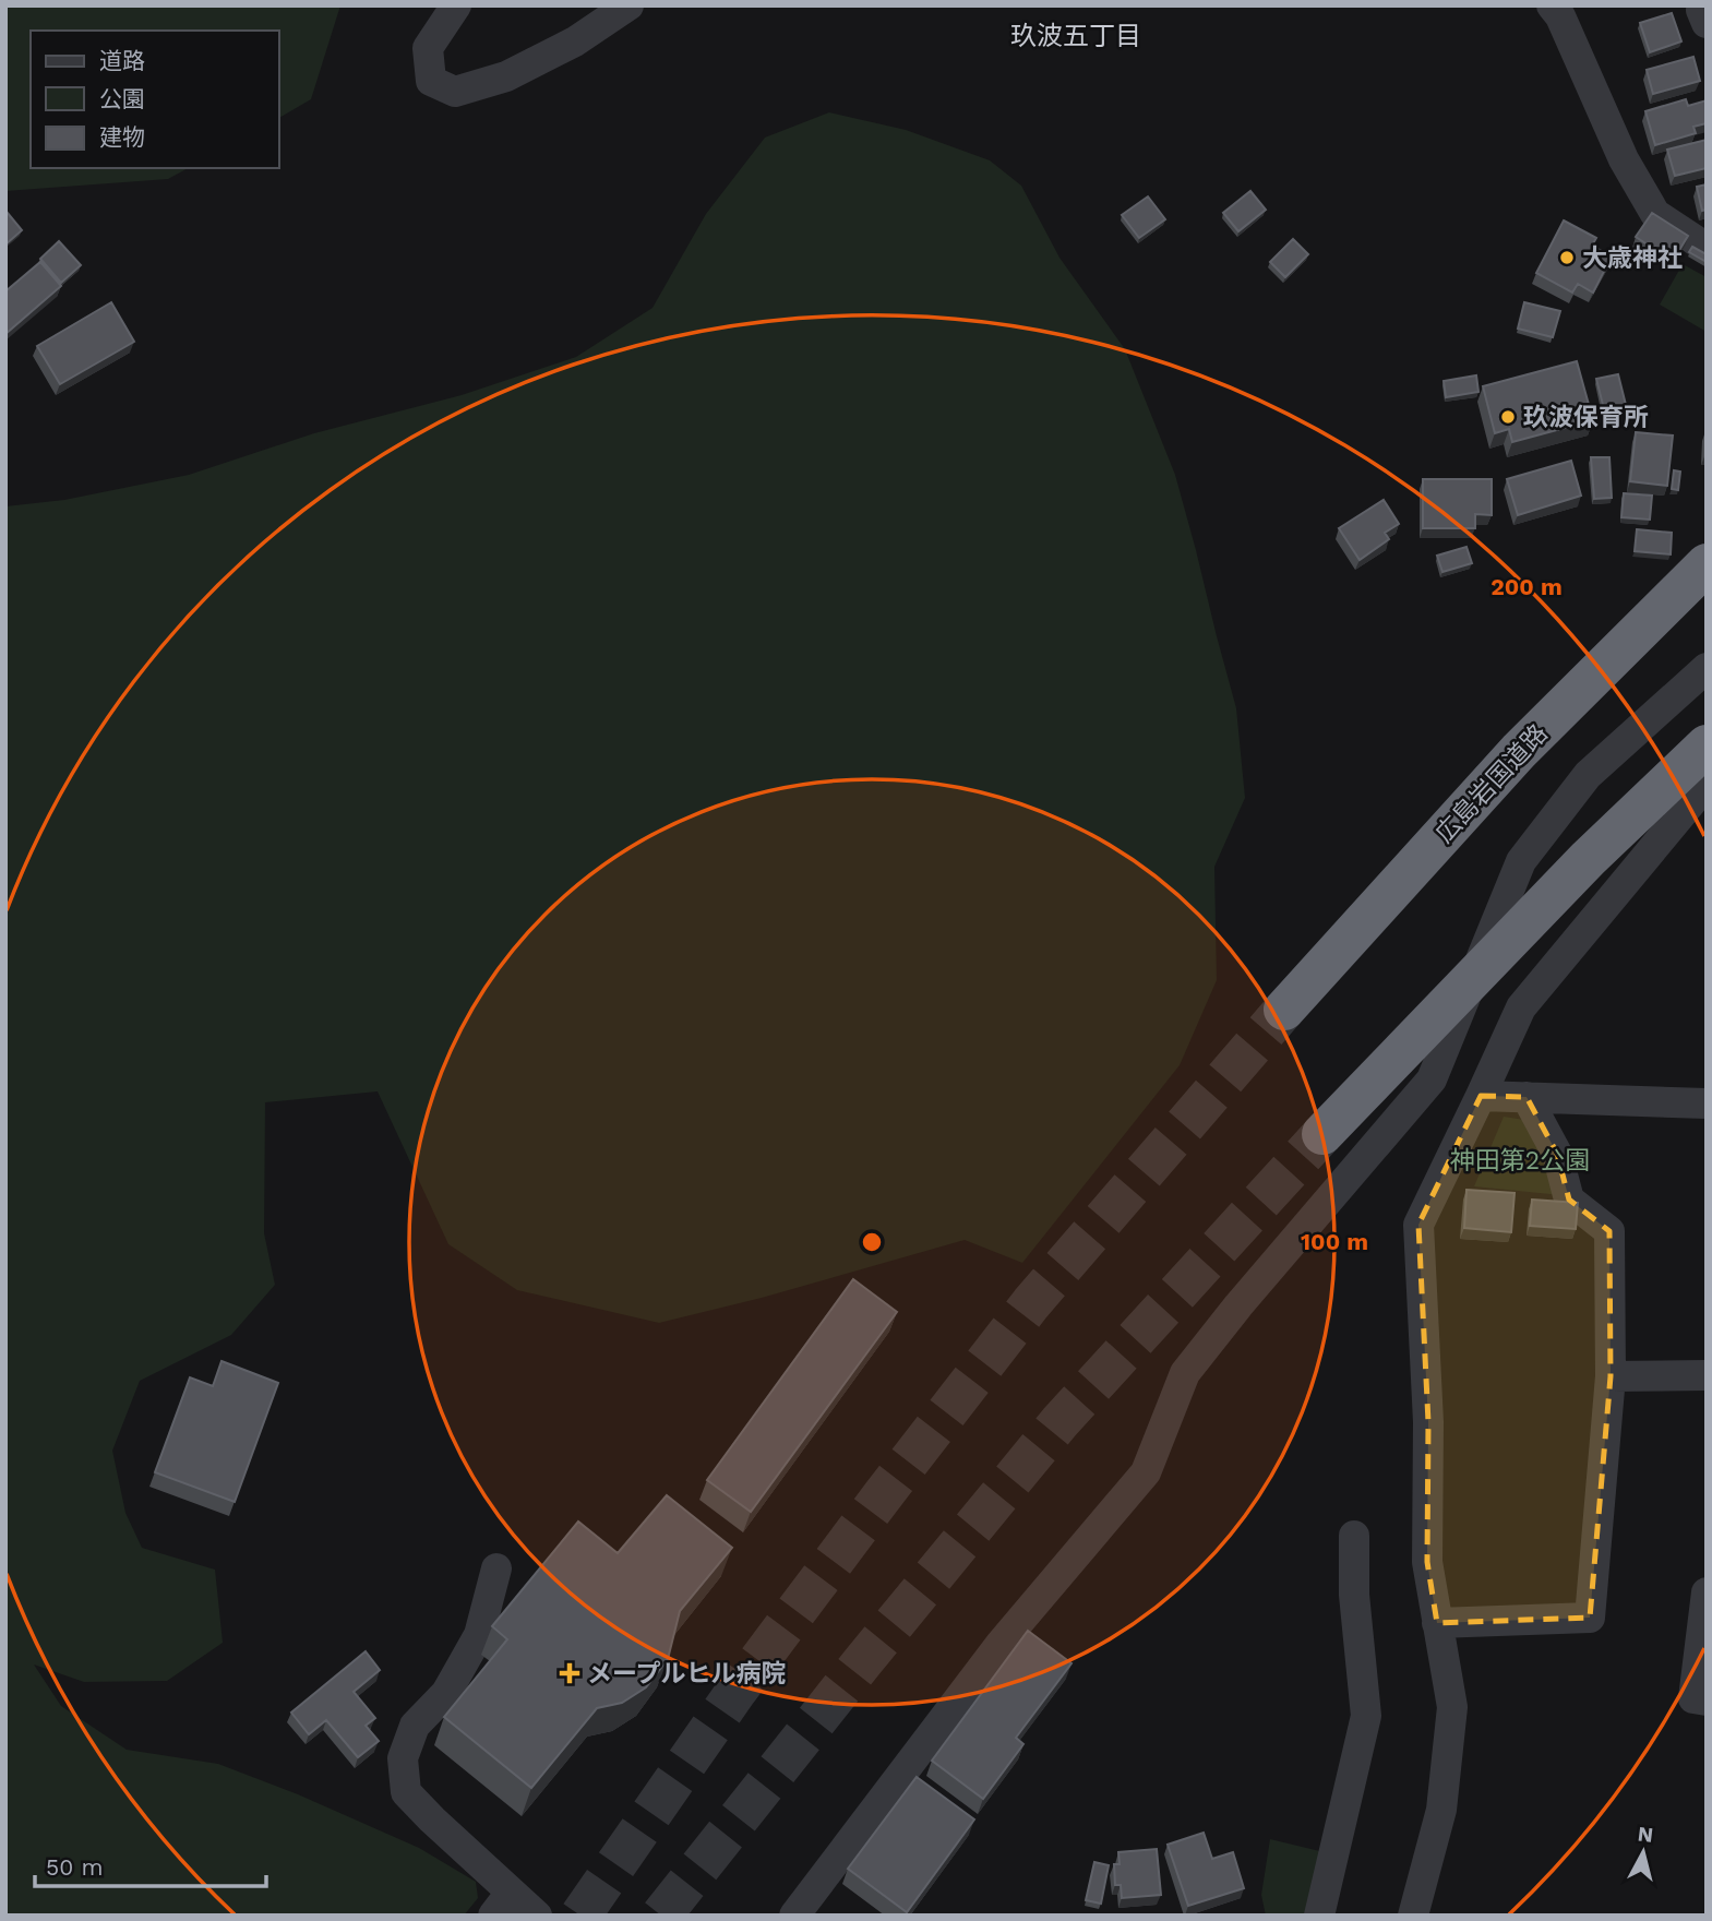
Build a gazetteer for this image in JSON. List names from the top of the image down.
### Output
{
  "streets": {
    "highway": ["広島岩国道路"]
  },
  "districts": ["玖波五丁目"],
  "parks": ["神田第2公園"],
  "places": {
    "other": ["大歳神社", "玖波保育所"],
    "health": ["メープルヒル病院"]
  },
  "legend": ["道路", "公園", "建物"],
  "scale_bar": "50 m",
  "north": "top",
  "rings": ["200 m", "100 m"]
}
